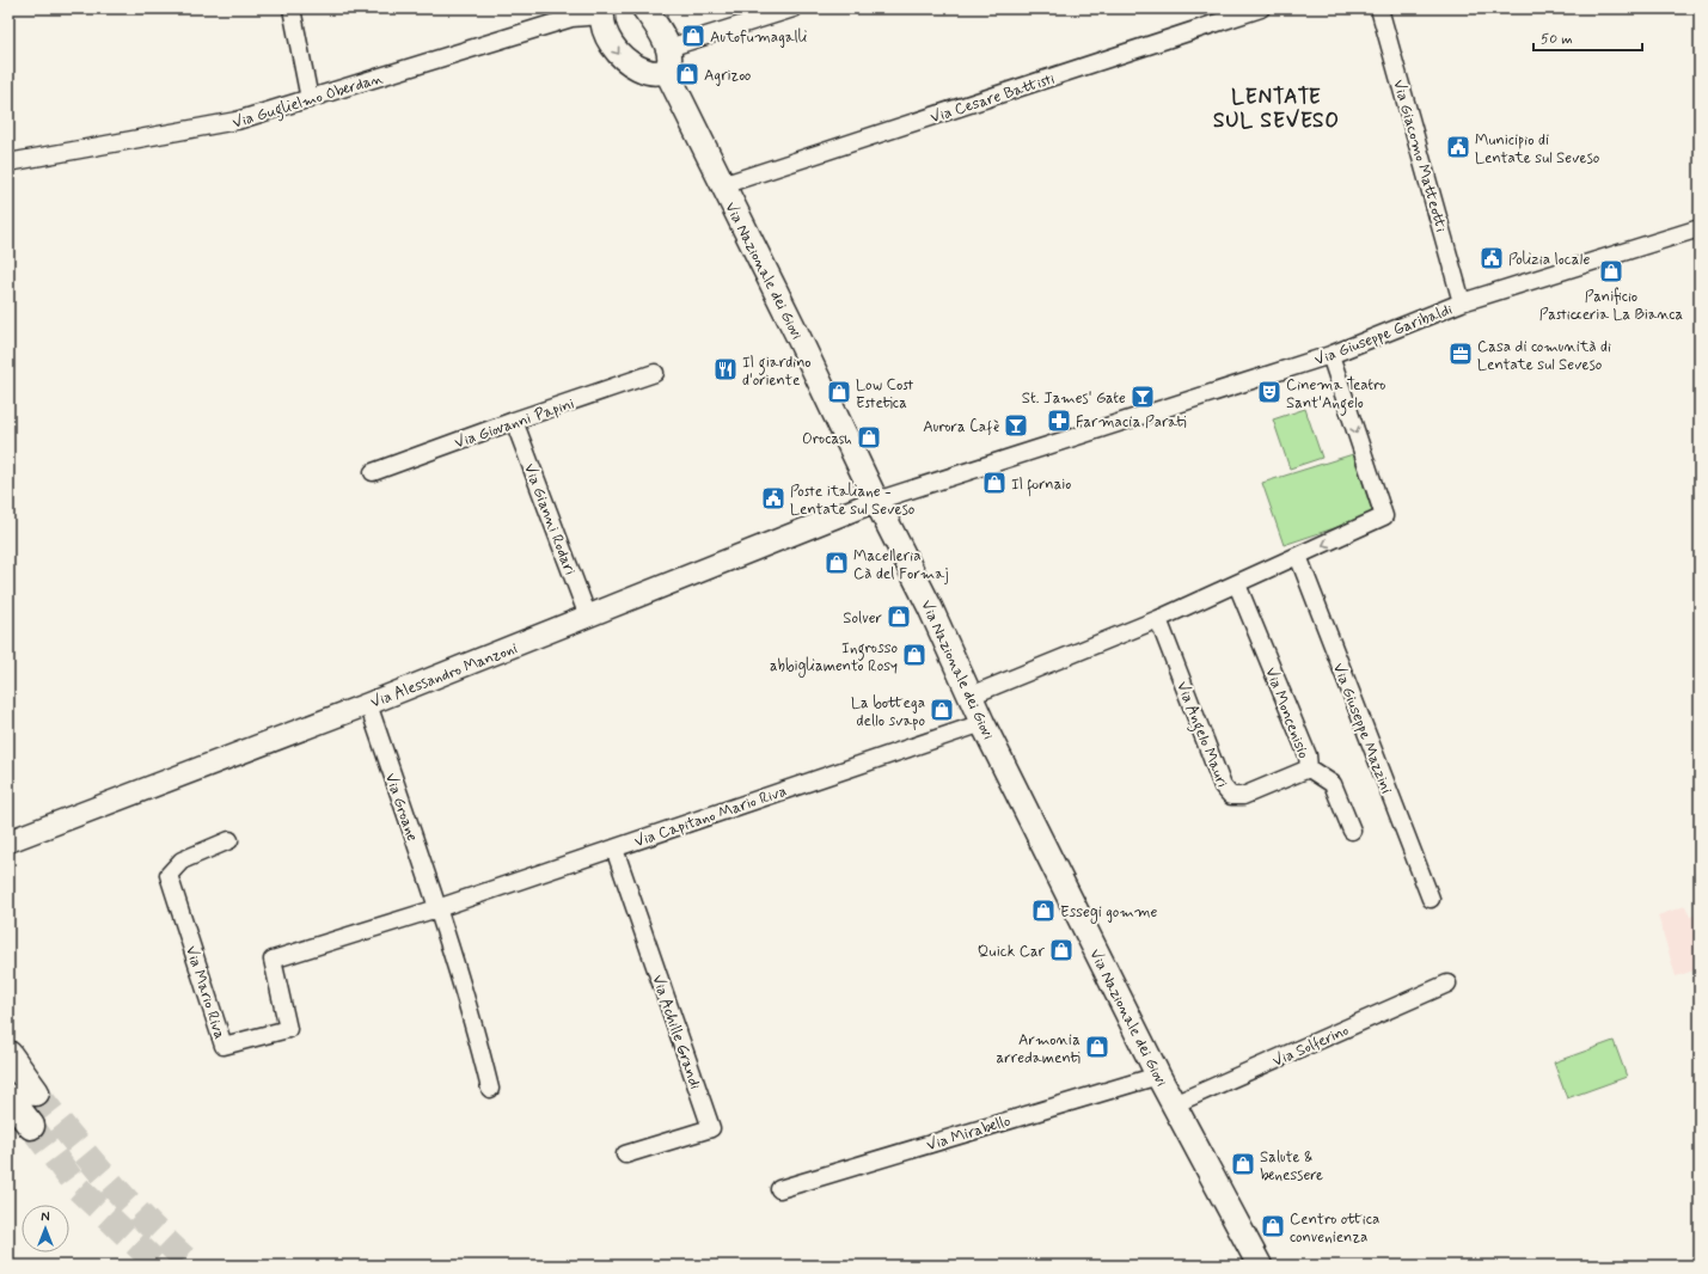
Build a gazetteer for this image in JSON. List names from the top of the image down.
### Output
{
  "streets": {
    "main road": ["Via Nazionale dei Giovi"],
    "street": [
      "Via Cesare Battisti",
      "Via Guglielmo Oberdan",
      "Via Giacomo Matteotti",
      "Via Giuseppe Garibaldi",
      "Via Giovanni Papini",
      "Via Gianni Rodari",
      "Via Alessandro Manzoni",
      "Via Moncenisio",
      "Via Giuseppe Mazzini",
      "Via Angelo Mauri",
      "Via Groane",
      "Via Capitano Mario Riva",
      "Via Mario Riva",
      "Via Achille Grandi",
      "Via Solferino",
      "Via Mirabello"
    ]
  },
  "crossings": [
    ["Via Cesare Battisti", "Via Nazionale dei Giovi"],
    ["Via Giacomo Matteotti", "Via Giuseppe Garibaldi"],
    ["Via Nazionale dei Giovi", "Via Giuseppe Garibaldi"],
    ["Via Nazionale dei Giovi", "Via Alessandro Manzoni"],
    ["Via Nazionale dei Giovi", "Via Capitano Mario Riva"],
    ["Via Nazionale dei Giovi", "Via Solferino"],
    ["Via Nazionale dei Giovi", "Via Mirabello"],
    ["Via Giuseppe Garibaldi", "Via Alessandro Manzoni"],
    ["Via Giovanni Papini", "Via Gianni Rodari"],
    ["Via Gianni Rodari", "Via Alessandro Manzoni"],
    ["Via Alessandro Manzoni", "Via Groane"],
    ["Via Moncenisio", "Via Angelo Mauri"],
    ["Via Groane", "Via Capitano Mario Riva"],
    ["Via Groane", "Via Mario Riva"],
    ["Via Capitano Mario Riva", "Via Mario Riva"],
    ["Via Capitano Mario Riva", "Via Achille Grandi"]
  ],
  "districts": ["LENTATE SUL SEVESO"],
  "places": {
    "shop": [
      "Autofumagalli",
      "Agrizoo",
      "Panificio Pasticceria La Bianca",
      "Low Cost Estetica",
      "Orocash",
      "Il fornaio",
      "Macelleria Cà del Formaj",
      "Solver",
      "Ingrosso abbigliamento Rosy",
      "La bottega dello svapo",
      "Essegi gomme",
      "Quick Car",
      "Armonia arredamenti",
      "Salute & benessere",
      "Centro ottica convenienza"
    ],
    "public building": ["Municipio di Lentate sul Seveso", "Polizia locale", "Poste italiane - Lentate sul Seveso"],
    "office": ["Casa di comunità di Lentate sul Seveso"],
    "restaurant": ["Il giardino d'oriente"],
    "theatre": ["Cinema Teatro Sant'Angelo"],
    "bar": ["St. James' Gate", "Aurora Cafè"],
    "pharmacy": ["Farmacia Parati"]
  },
  "scale_bar": "50 m",
  "north": "top"
}
